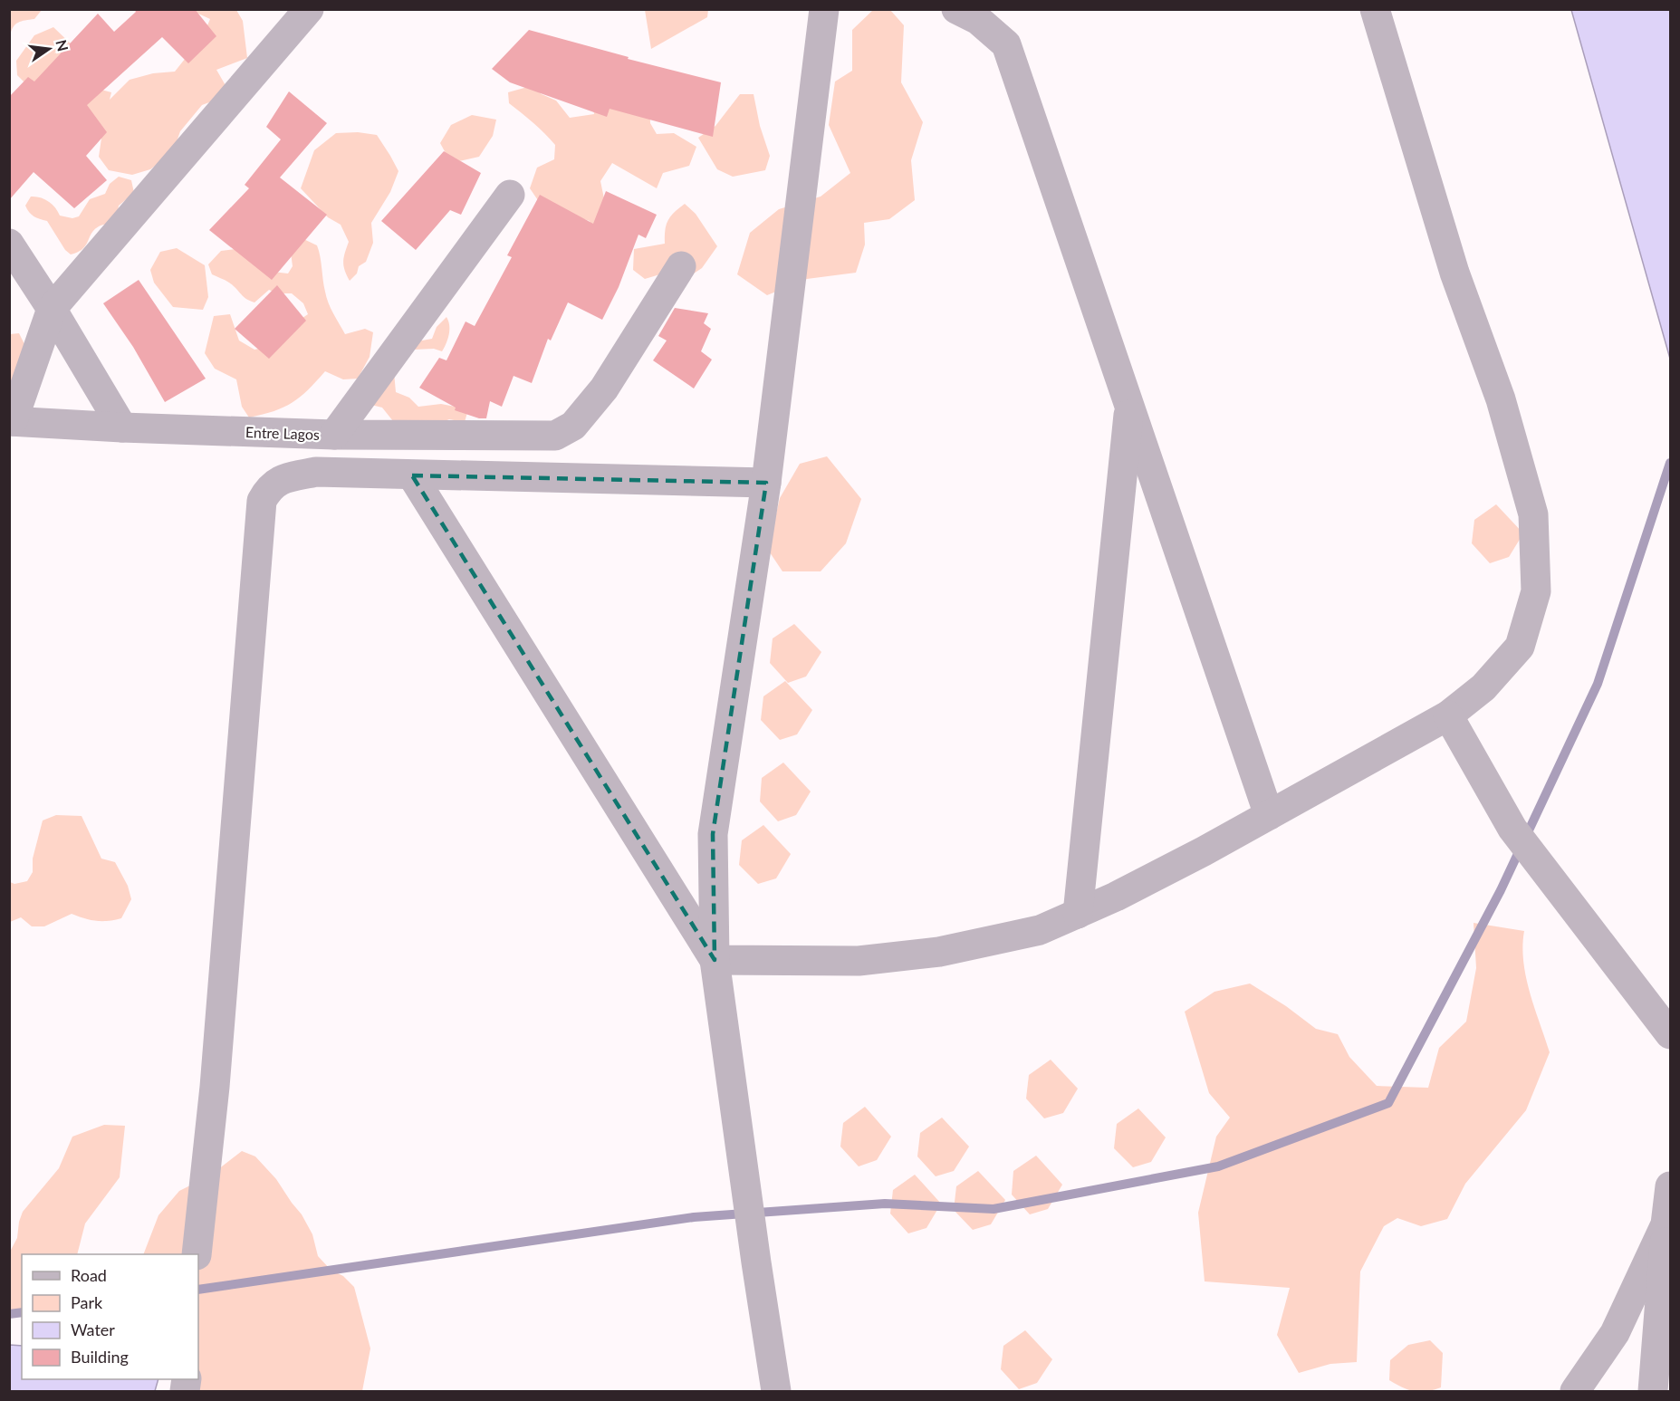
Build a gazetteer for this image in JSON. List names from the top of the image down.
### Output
{
  "streets": {
    "street": ["Entre Lagos"]
  },
  "legend": [
    "Road",
    "Park",
    "Water",
    "Building"
  ],
  "north": "right"
}
